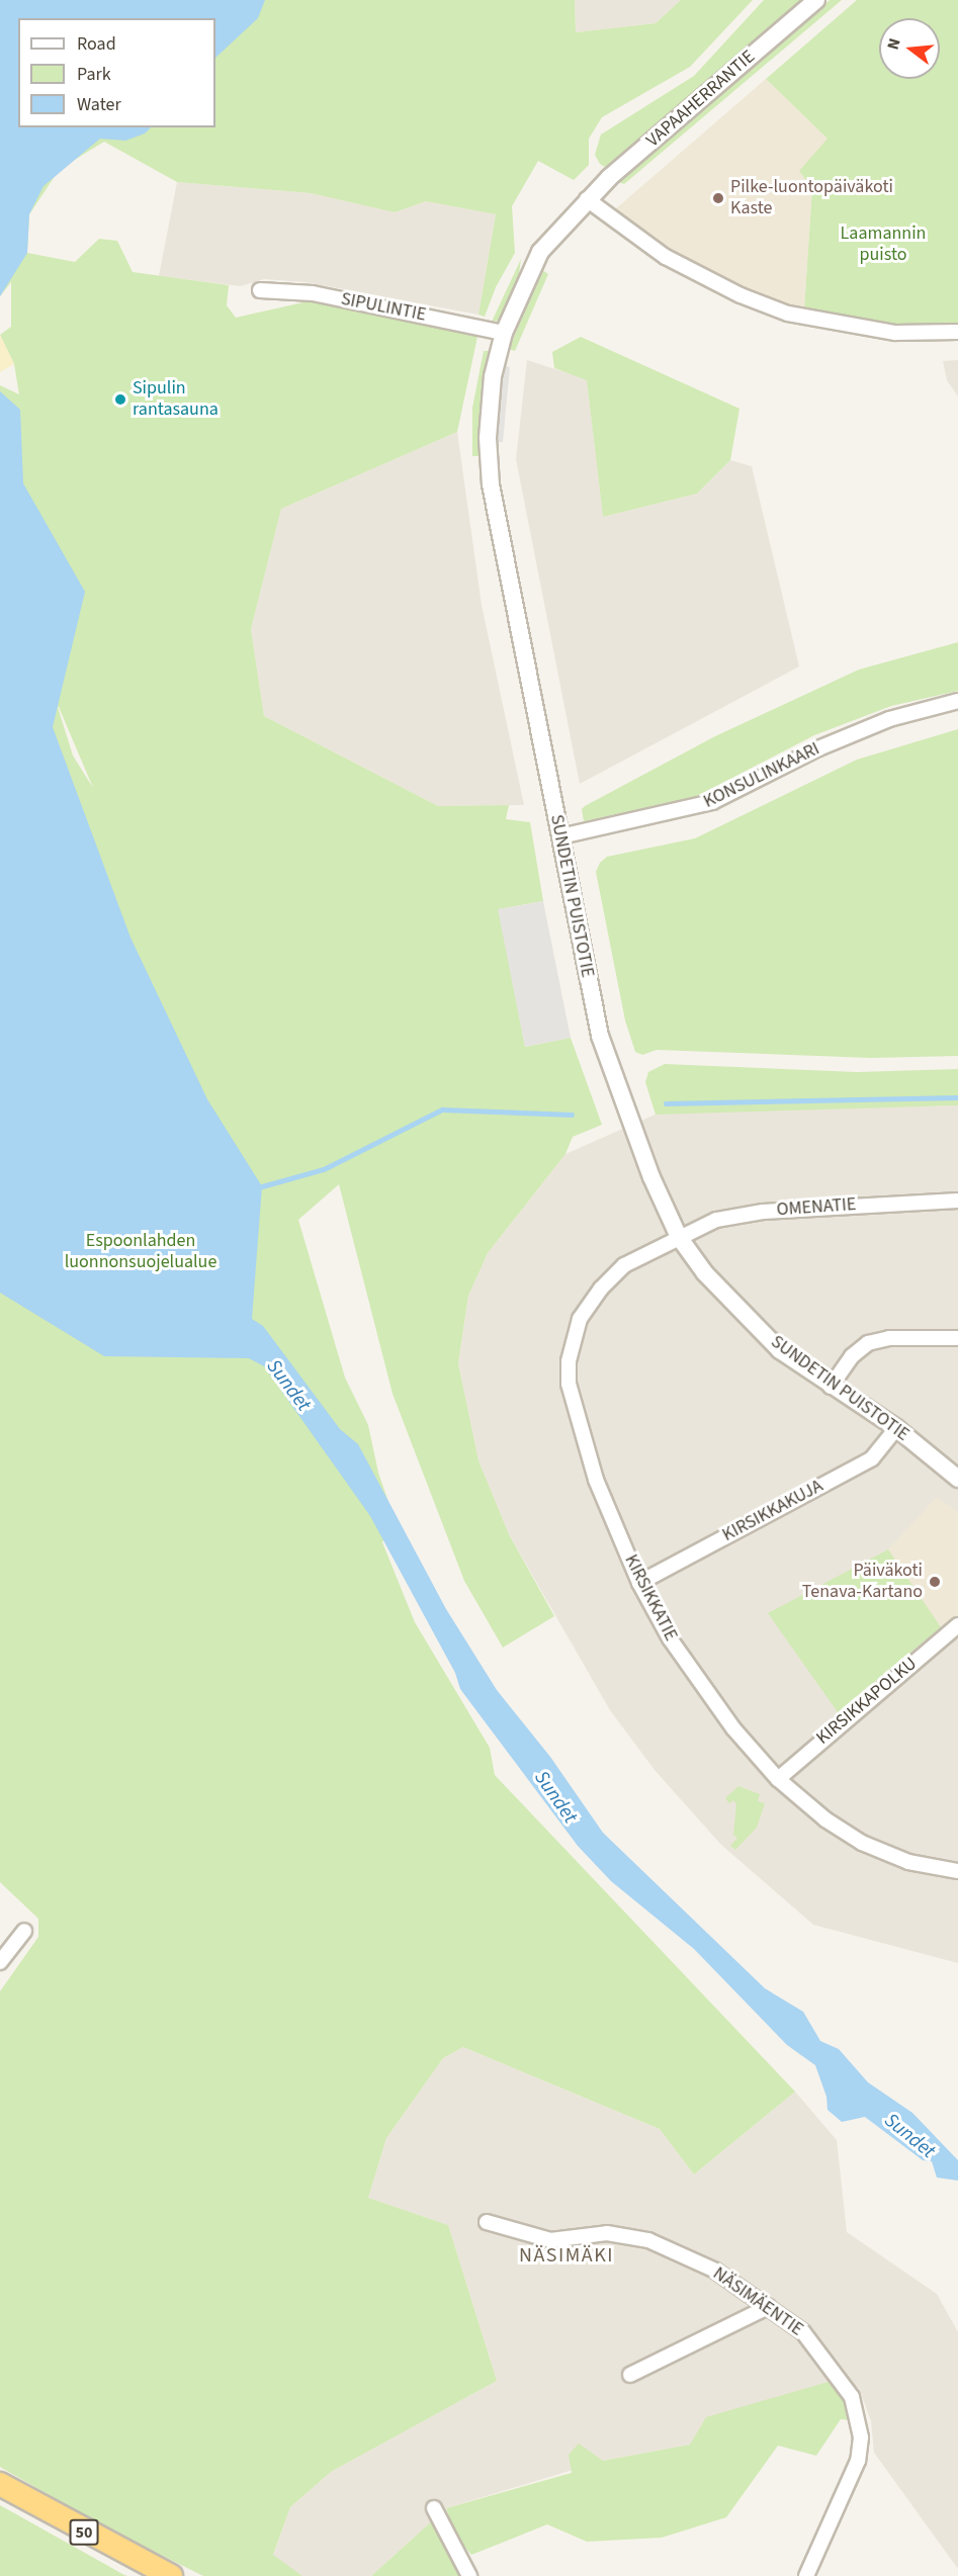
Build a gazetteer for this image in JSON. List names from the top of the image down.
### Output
{
  "streets": {
    "highway": ["50"],
    "street": [
      "VAPAAHERRANTIE",
      "SIPULINTIE",
      "KONSULINKAARI",
      "SUNDETIN PUISTOTIE",
      "OMENATIE",
      "KIRSIKKAKUJA",
      "KIRSIKKATIE",
      "KIRSIKKAPOLKU",
      "NÄSIMÄENTIE"
    ]
  },
  "crossings": [
    ["VAPAAHERRANTIE", "SUNDETIN PUISTOTIE"],
    ["SIPULINTIE", "SUNDETIN PUISTOTIE"],
    ["KONSULINKAARI", "SUNDETIN PUISTOTIE"],
    ["SUNDETIN PUISTOTIE", "OMENATIE"],
    ["SUNDETIN PUISTOTIE", "KIRSIKKAKUJA"],
    ["SUNDETIN PUISTOTIE", "KIRSIKKATIE"],
    ["OMENATIE", "KIRSIKKATIE"],
    ["KIRSIKKAKUJA", "KIRSIKKATIE"],
    ["KIRSIKKATIE", "KIRSIKKAPOLKU"]
  ],
  "districts": ["NÄSIMÄKI"],
  "water": ["Sundet"],
  "parks": ["Laamannin puisto", "Espoonlahden luonnonsuojelualue"],
  "places": ["Pilke-luontopäiväkoti Kaste", "Sipulin rantasauna", "Päiväkoti Tenava-Kartano"],
  "legend": ["Road", "Park", "Water"],
  "north": "left"
}
